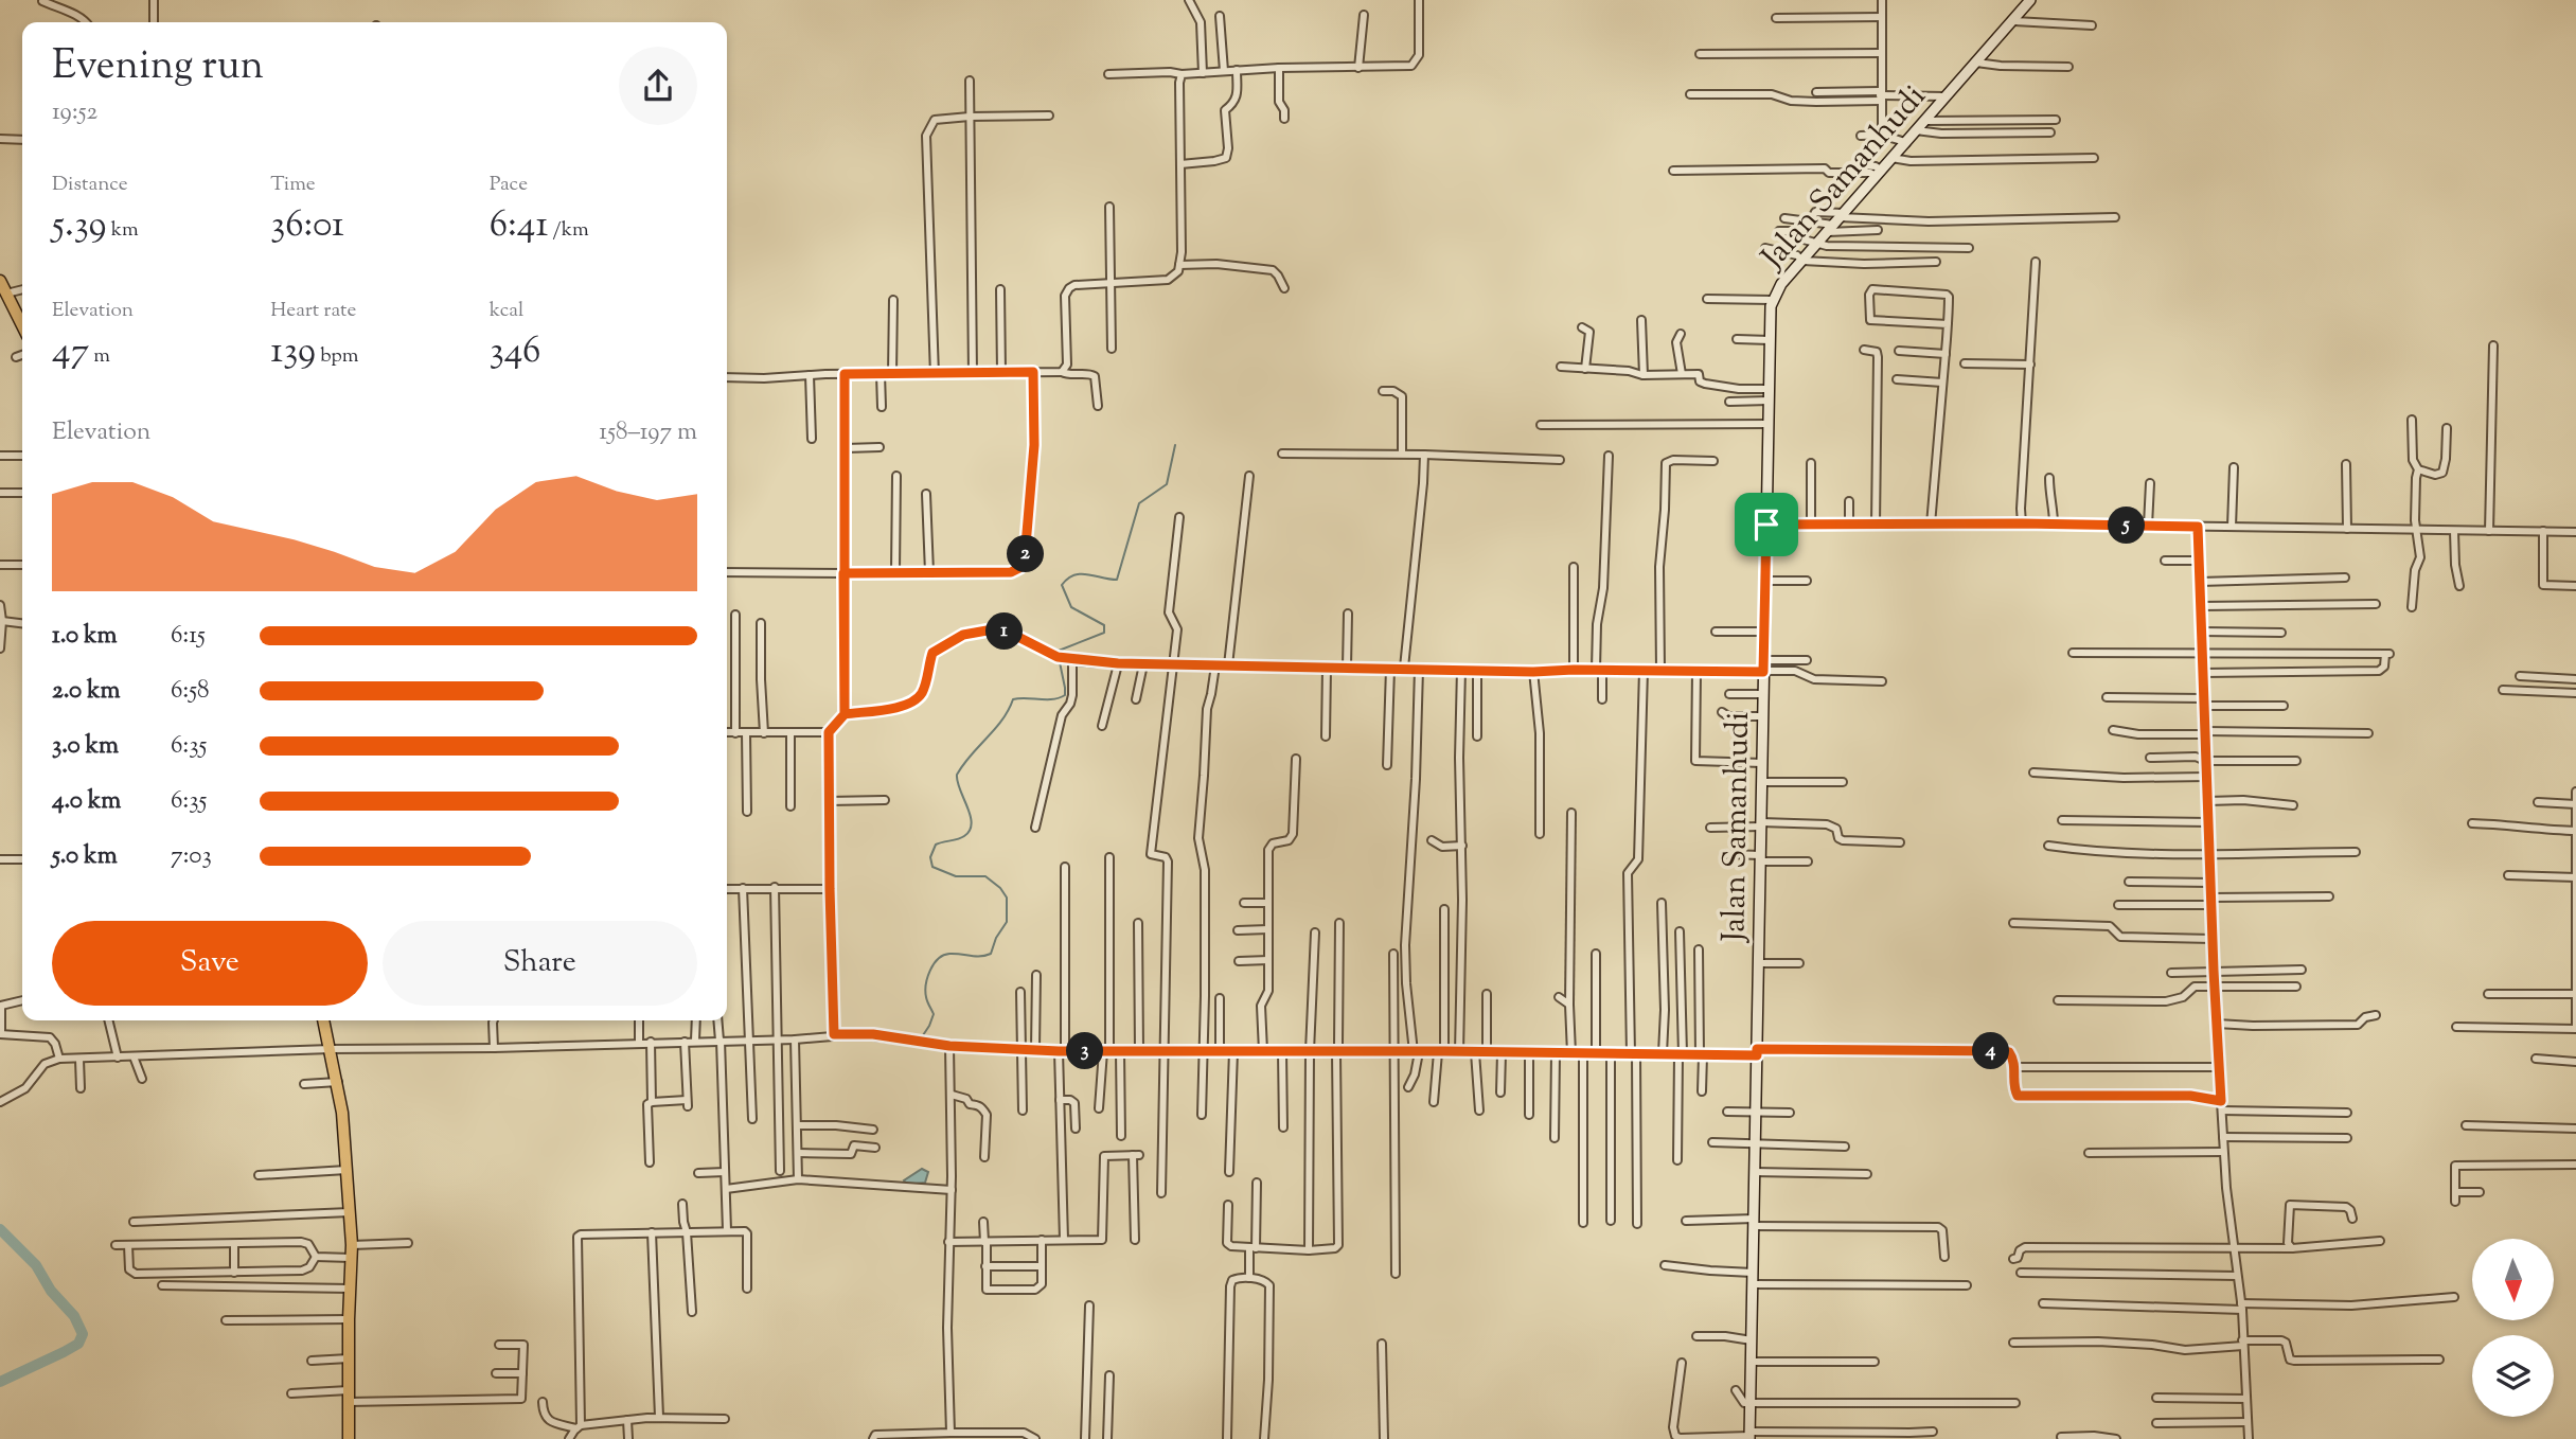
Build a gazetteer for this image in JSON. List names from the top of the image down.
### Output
{
  "streets": {
    "street": ["Jalan Samanhudi"]
  },
  "north": "bottom",
  "page": {
    "heading": ["Evening run", "19:52"],
    "stats": [
      ["Distance", "5.39 km"],
      ["Time", "36:01"],
      ["Pace", "6:41 /km"],
      ["Elevation", "47 m"],
      ["Heart rate", "139 bpm"],
      ["kcal", "346"]
    ],
    "chart": ["Elevation", "158–197 m"],
    "pins": [
      "5",
      "2",
      "1",
      "3",
      "4"
    ],
    "list": [
      {
        "name": "1.0 km",
        "note": "6:15"
      },
      {
        "name": "2.0 km",
        "note": "6:58"
      },
      {
        "name": "3.0 km",
        "note": "6:35"
      },
      {
        "name": "4.0 km",
        "note": "6:35"
      },
      {
        "name": "5.0 km",
        "note": "7:03"
      }
    ],
    "buttons": ["Save", "Share"]
  }
}
